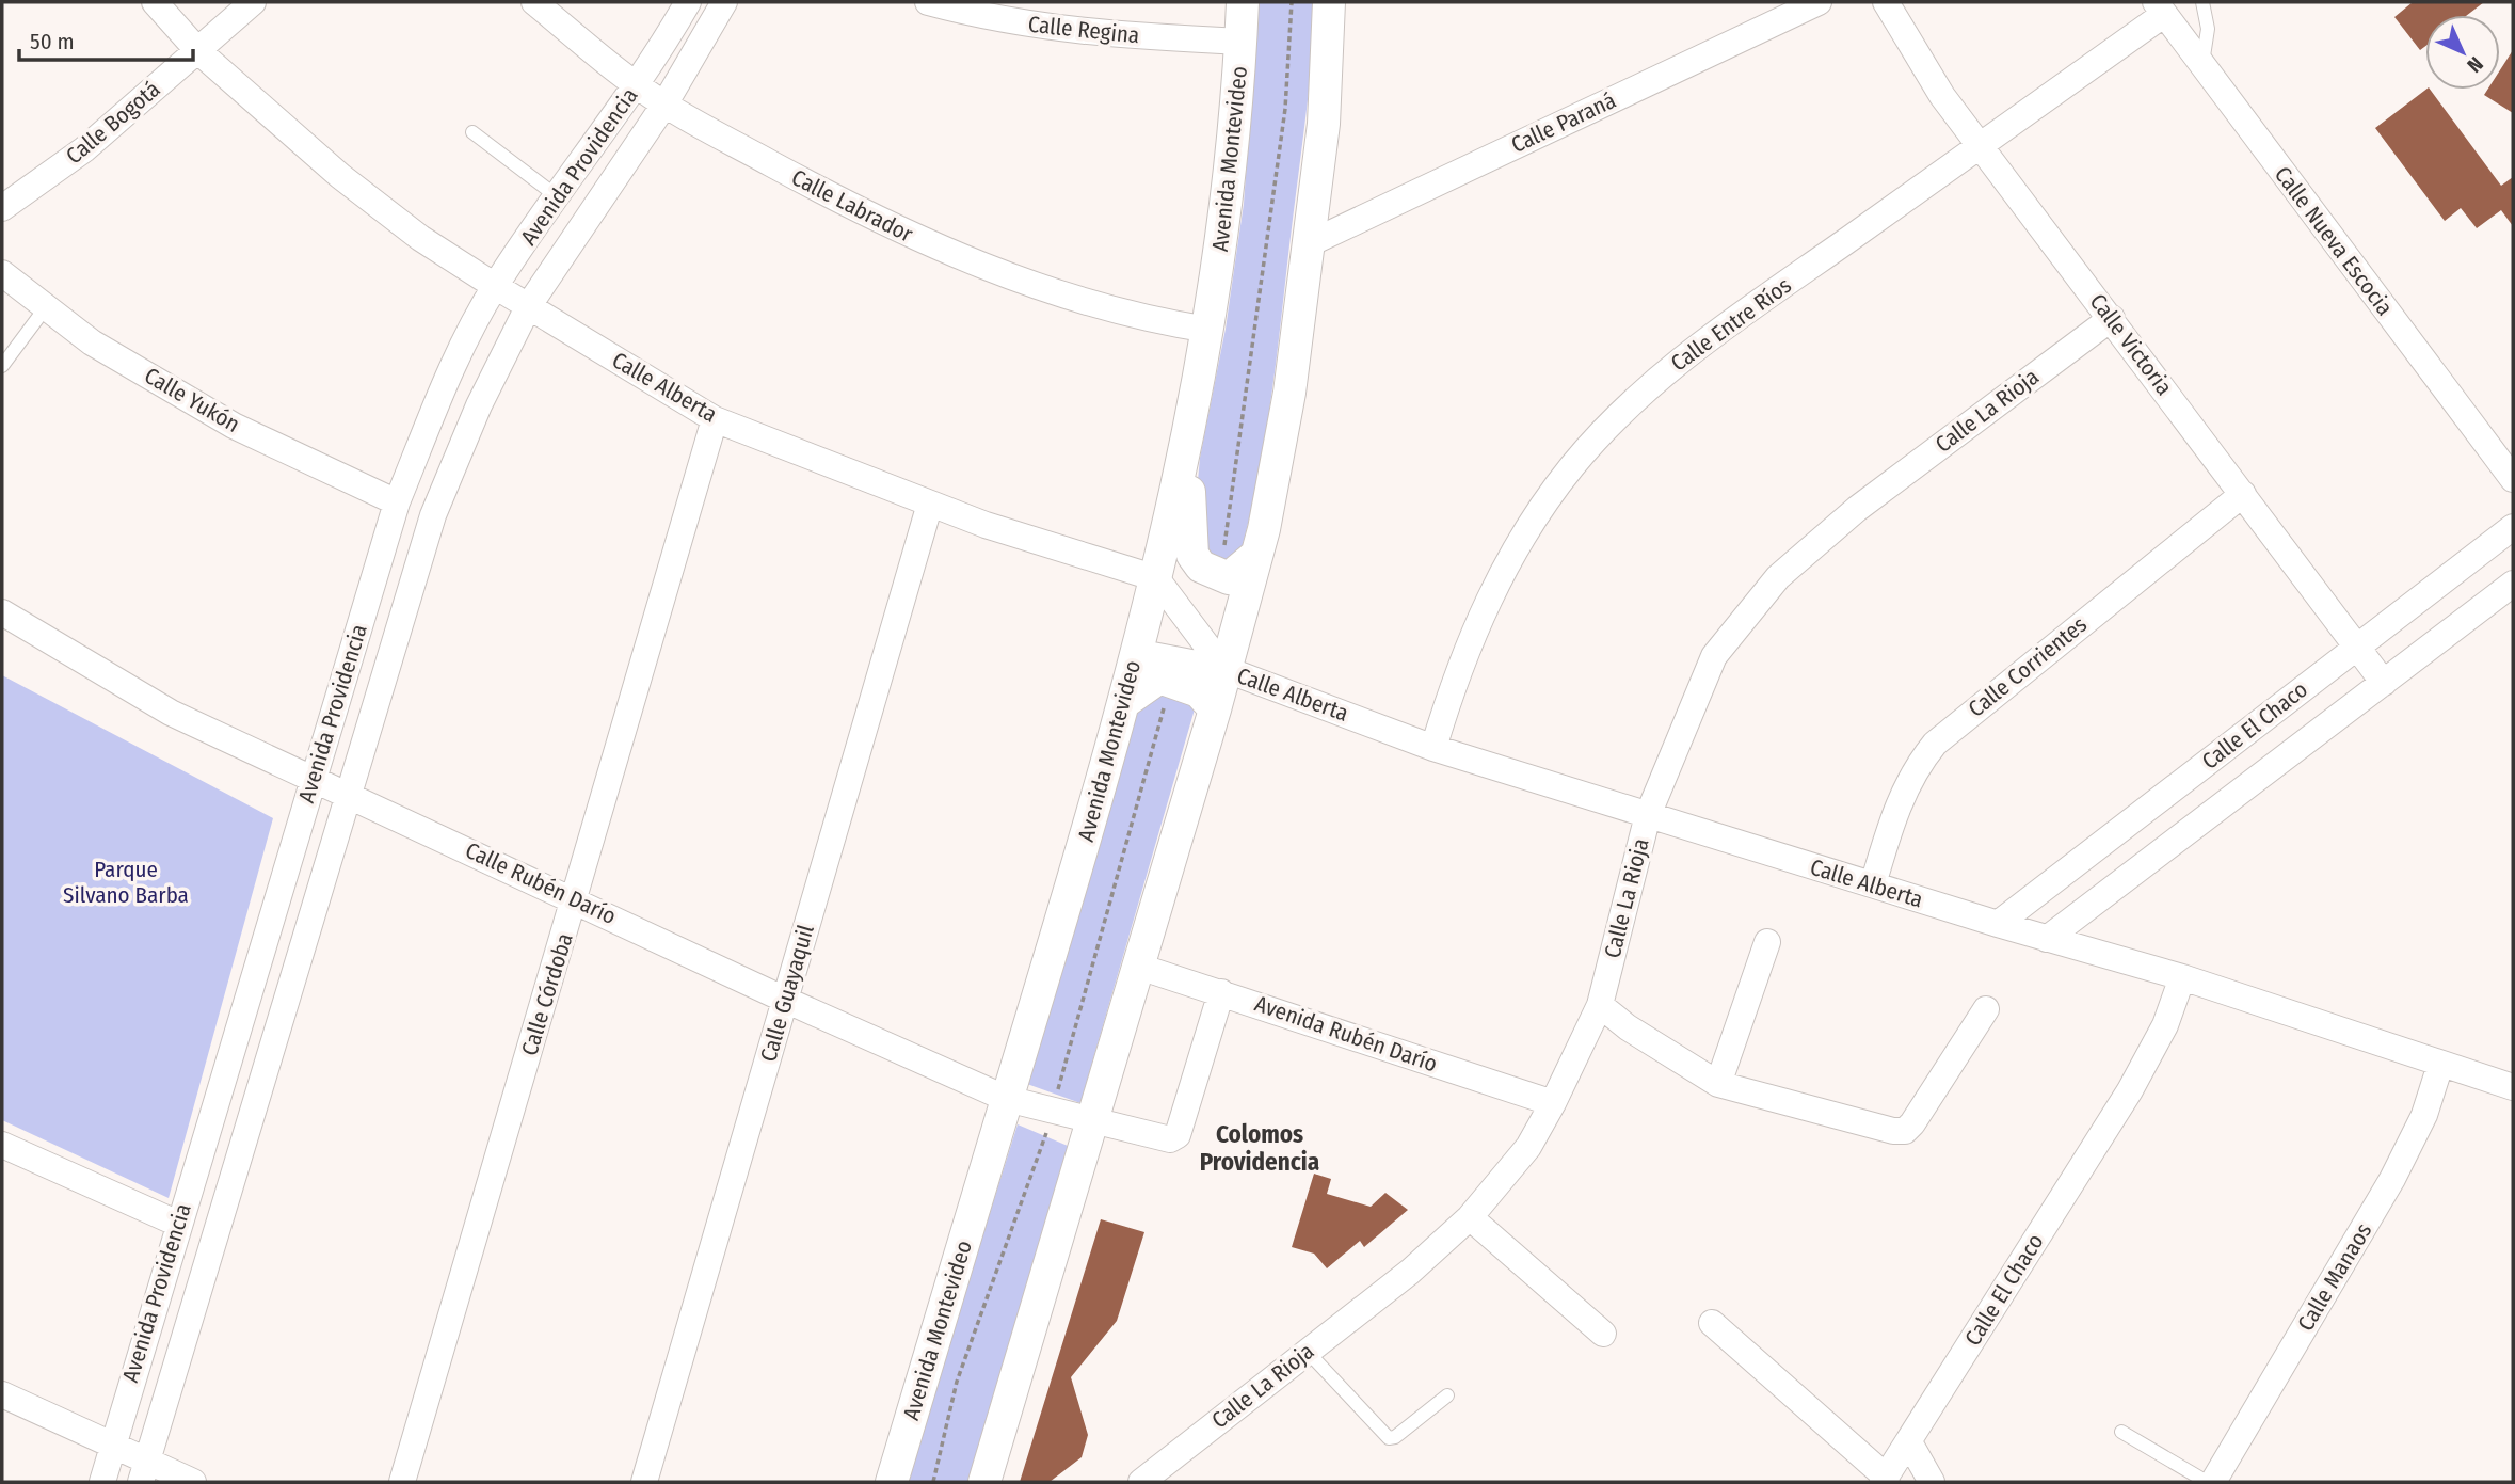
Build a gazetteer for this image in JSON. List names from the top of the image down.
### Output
{
  "streets": {
    "street": [
      "Calle Regina",
      "Calle Bogotá",
      "Calle Paraná",
      "Avenida Montevideo",
      "Avenida Providencia",
      "Calle Labrador",
      "Calle Nueva Escocia",
      "Calle Entre Ríos",
      "Calle Victoria",
      "Calle Alberta",
      "Calle Yukón",
      "Calle La Rioja",
      "Calle Corrientes",
      "Calle El Chaco",
      "Calle Rubén Darío",
      "Calle Guayaquil",
      "Calle Córdoba",
      "Avenida Rubén Darío",
      "Calle Manaos"
    ]
  },
  "crossings": [
    ["Calle Regina", "Avenida Montevideo"],
    ["Calle Bogotá", "Calle Alberta"],
    ["Avenida Montevideo", "Calle Labrador"],
    ["Avenida Montevideo", "Calle Alberta"],
    ["Avenida Montevideo", "Calle Rubén Darío"],
    ["Avenida Providencia", "Calle Labrador"],
    ["Avenida Providencia", "Calle Alberta"],
    ["Avenida Providencia", "Calle Yukón"],
    ["Avenida Providencia", "Calle Rubén Darío"],
    ["Calle Nueva Escocia", "Calle Entre Ríos"],
    ["Calle Entre Ríos", "Calle Victoria"],
    ["Calle Entre Ríos", "Calle Alberta"],
    ["Calle Victoria", "Calle La Rioja"],
    ["Calle Victoria", "Calle Corrientes"],
    ["Calle Victoria", "Calle El Chaco"],
    ["Calle Alberta", "Calle La Rioja"],
    ["Calle Alberta", "Calle Corrientes"],
    ["Calle Alberta", "Calle El Chaco"],
    ["Calle Alberta", "Calle Guayaquil"],
    ["Calle Alberta", "Calle Córdoba"],
    ["Calle Alberta", "Calle Manaos"],
    ["Calle La Rioja", "Avenida Rubén Darío"],
    ["Calle Rubén Darío", "Calle Guayaquil"],
    ["Calle Rubén Darío", "Calle Córdoba"],
    ["Calle Rubén Darío", "Avenida Rubén Darío"]
  ],
  "districts": ["Colomos Providencia"],
  "parks": ["Parque Silvano Barba"],
  "scale_bar": "50 m",
  "north": "bottom right"
}
